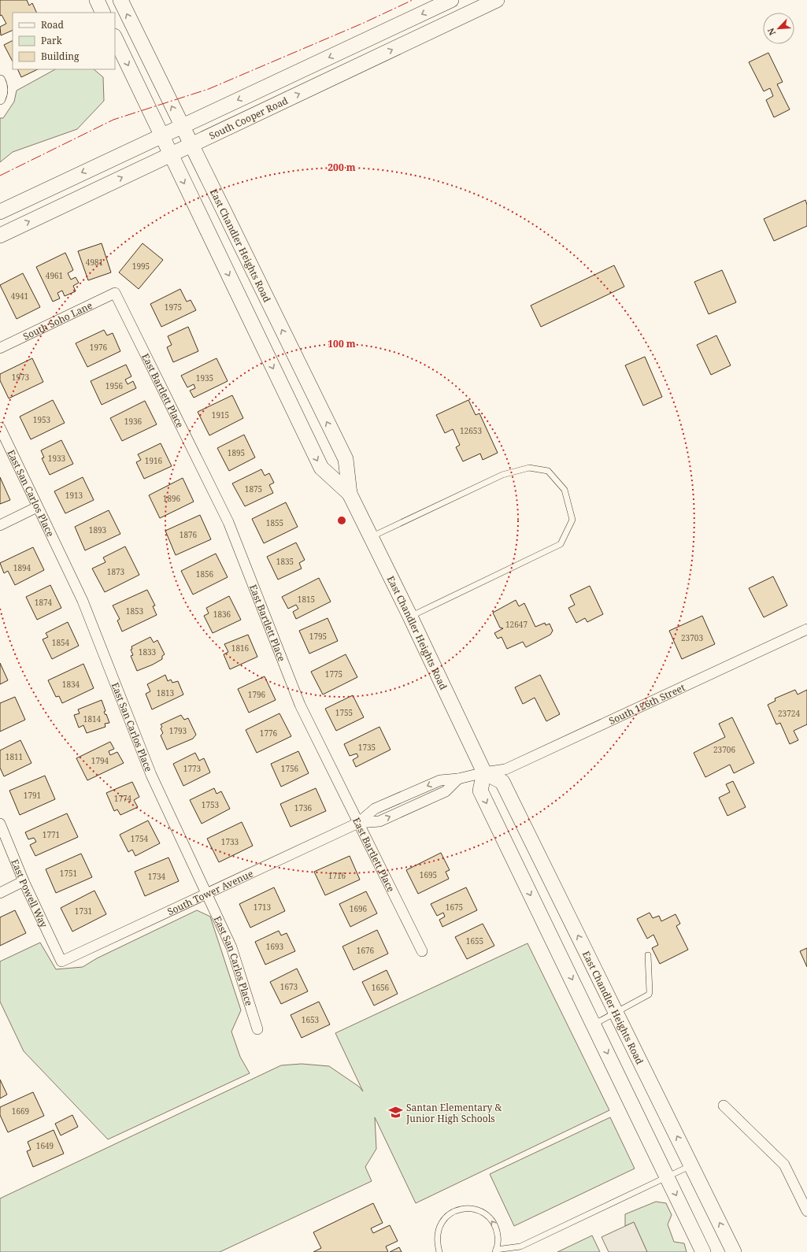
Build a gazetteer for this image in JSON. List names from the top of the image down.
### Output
{
  "streets": {
    "main road": ["South Cooper Road", "East Chandler Heights Road"],
    "street": [
      "South Soho Lane",
      "East Bartlett Place",
      "East San Carlos Place",
      "South 126th Street",
      "South Tower Avenue",
      "East Powell Way"
    ]
  },
  "crossings": [
    ["South Cooper Road", "East Chandler Heights Road"],
    ["East Chandler Heights Road", "South 126th Street"],
    ["East Chandler Heights Road", "South Tower Avenue"],
    ["South Soho Lane", "East Bartlett Place"],
    ["East Bartlett Place", "South Tower Avenue"],
    ["East San Carlos Place", "South Tower Avenue"],
    ["South 126th Street", "South Tower Avenue"],
    ["South Tower Avenue", "East Powell Way"]
  ],
  "places": {
    "school or university": ["Santan Elementary & Junior High Schools"]
  },
  "house_numbers": [
    "4981",
    "1995",
    "4961",
    "4941",
    "1975",
    "1976",
    "1973",
    "1935",
    "1956",
    "1915",
    "1953",
    "1936",
    "12653",
    "1895",
    "1933",
    "1916",
    "1875",
    "1913",
    "1896",
    "1855",
    "1893",
    "1876",
    "1835",
    "1894",
    "1873",
    "1856",
    "1815",
    "1874",
    "1853",
    "1836",
    "12647",
    "1795",
    "23703",
    "1854",
    "1816",
    "1833",
    "1775",
    "1834",
    "1813",
    "1796",
    "1755",
    "23724",
    "1814",
    "1793",
    "1776",
    "1735",
    "23706",
    "1811",
    "1794",
    "1773",
    "1756",
    "1791",
    "1774",
    "1753",
    "1736",
    "1771",
    "1754",
    "1733",
    "1751",
    "1695",
    "1716",
    "1734",
    "1713",
    "1675",
    "1696",
    "1731",
    "1655",
    "1693",
    "1676",
    "1673",
    "1656",
    "1653",
    "1669",
    "1649"
  ],
  "legend": ["Road", "Park", "Building"],
  "north": "bottom left",
  "rings": ["200 m", "100 m"]
}
